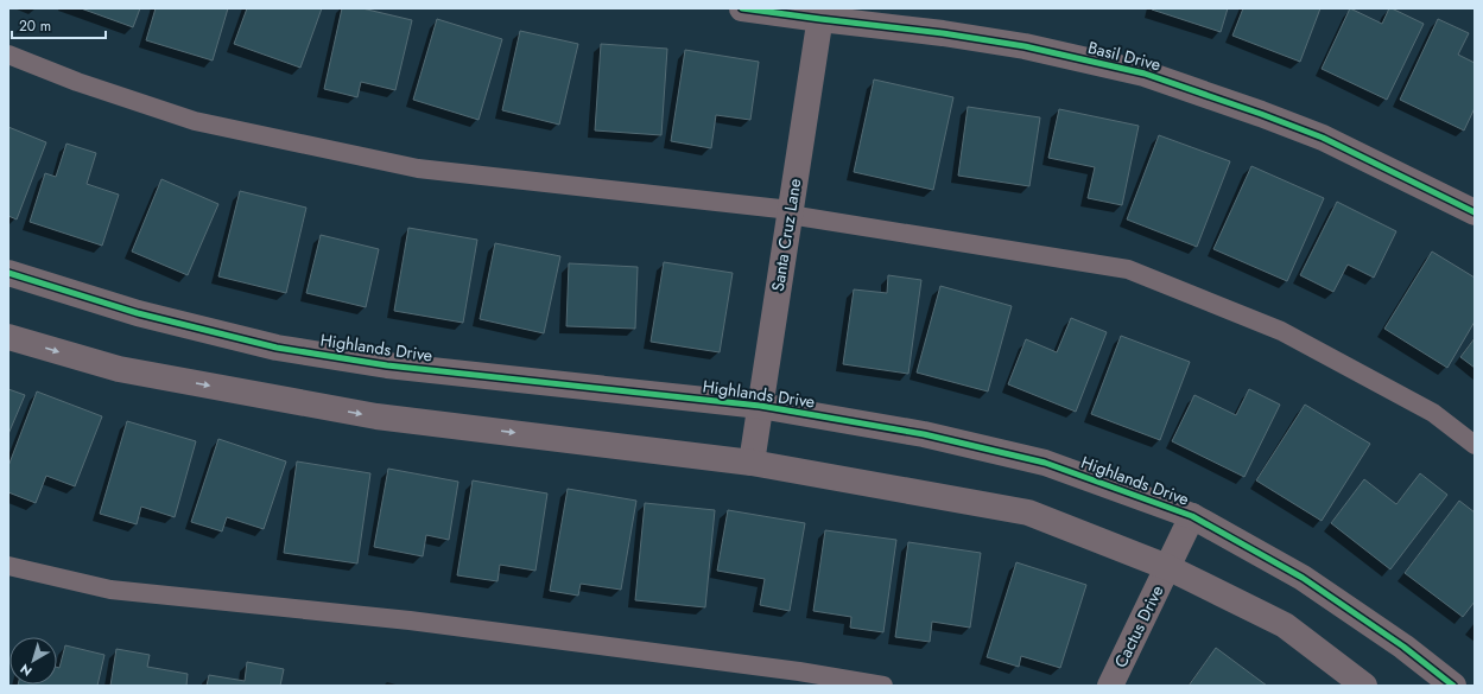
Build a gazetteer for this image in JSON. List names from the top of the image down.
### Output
{
  "streets": {
    "street": [
      "Basil Drive",
      "Santa Cruz Lane",
      "Highlands Drive",
      "Cactus Drive"
    ]
  },
  "crossings": [
    ["Basil Drive", "Santa Cruz Lane"],
    ["Santa Cruz Lane", "Highlands Drive"],
    ["Highlands Drive", "Cactus Drive"]
  ],
  "scale_bar": "20 m",
  "north": "bottom left"
}
